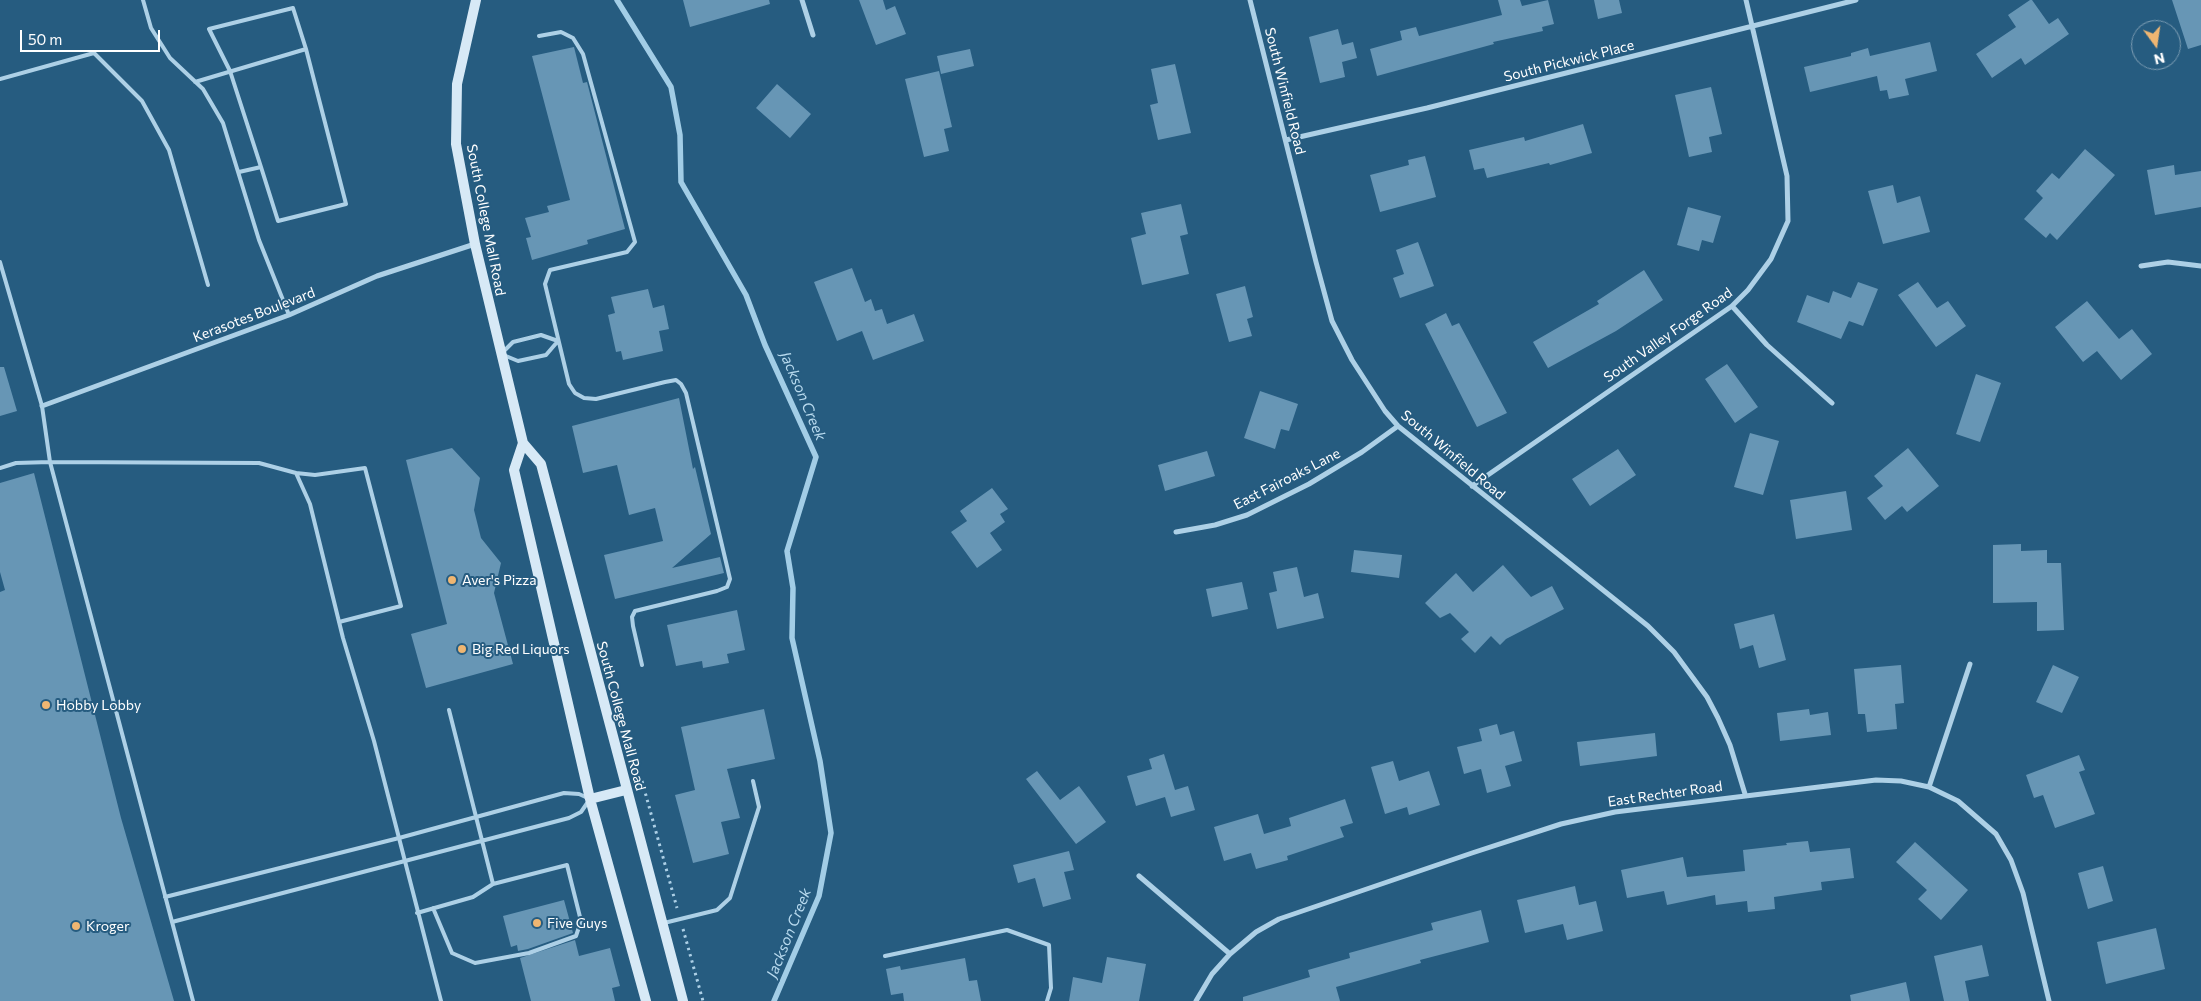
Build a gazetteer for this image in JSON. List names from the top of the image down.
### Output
{
  "streets": {
    "main road": ["South College Mall Road"],
    "street": [
      "South Pickwick Place",
      "South Winfield Road",
      "Kerasotes Boulevard",
      "South Valley Forge Road",
      "East Fairoaks Lane",
      "East Rechter Road"
    ]
  },
  "crossings": [
    ["South Pickwick Place", "South Winfield Road"],
    ["South Pickwick Place", "South Valley Forge Road"],
    ["South Winfield Road", "South Valley Forge Road"],
    ["South Winfield Road", "East Fairoaks Lane"],
    ["South Winfield Road", "East Rechter Road"],
    ["South College Mall Road", "Kerasotes Boulevard"]
  ],
  "water": ["Jackson Creek"],
  "places": [
    "Aver's Pizza",
    "Big Red Liquors",
    "Hobby Lobby",
    "Five Guys",
    "Kroger"
  ],
  "scale_bar": "50 m",
  "north": "bottom"
}
